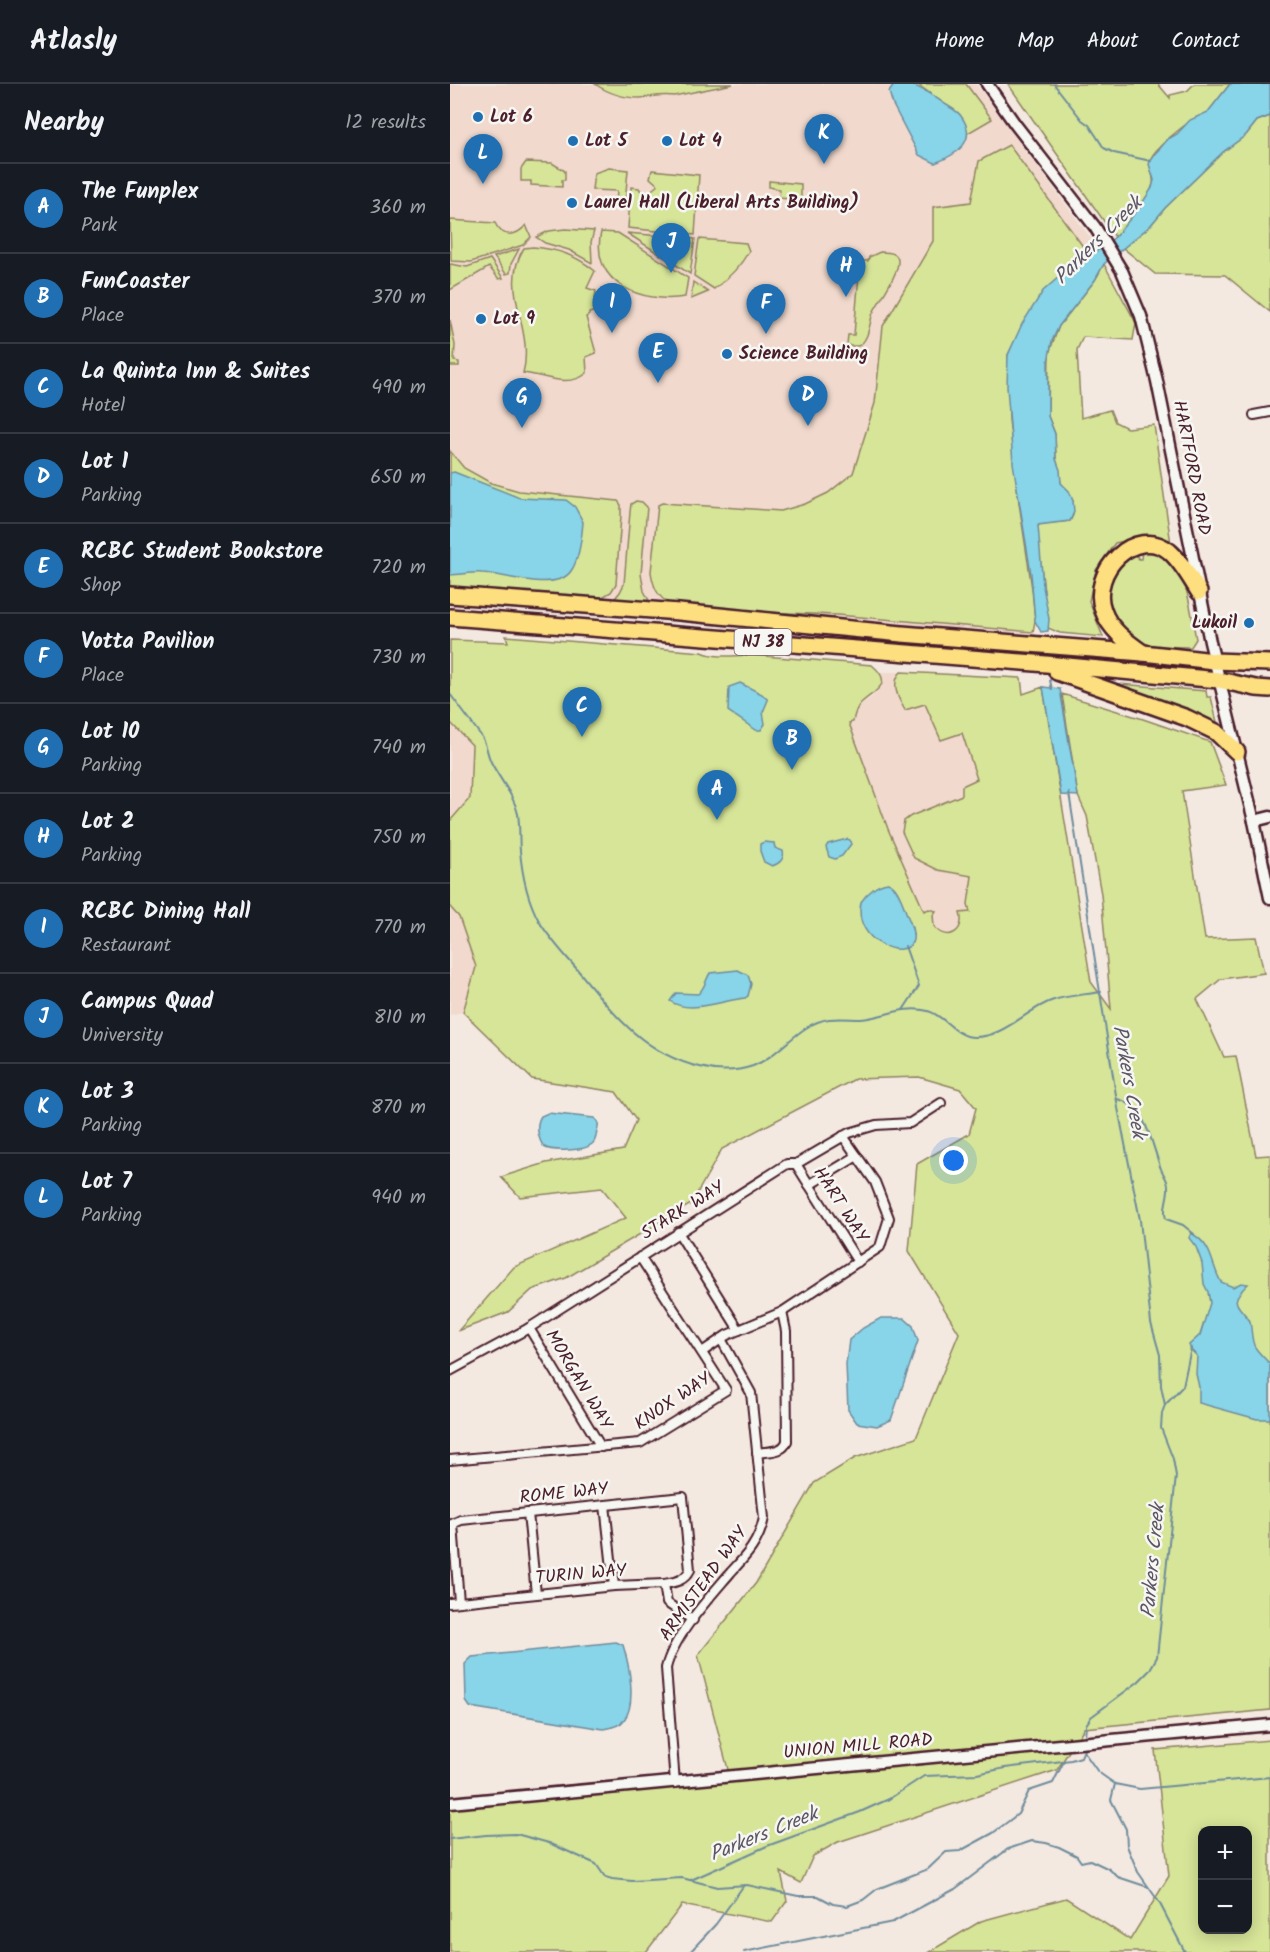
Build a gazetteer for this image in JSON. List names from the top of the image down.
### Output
{
  "streets": {
    "highway": ["NJ 38"],
    "street": [
      "HARTFORD ROAD",
      "HART WAY",
      "STARK WAY",
      "MORGAN WAY",
      "KNOX WAY",
      "ROME WAY",
      "TURIN WAY",
      "ARMISTEAD WAY",
      "UNION MILL ROAD"
    ]
  },
  "crossings": [
    ["HARTFORD ROAD", "NJ 38"],
    ["HART WAY", "STARK WAY"],
    ["STARK WAY", "MORGAN WAY"],
    ["STARK WAY", "KNOX WAY"],
    ["MORGAN WAY", "KNOX WAY"],
    ["ROME WAY", "TURIN WAY"],
    ["ARMISTEAD WAY", "UNION MILL ROAD"]
  ],
  "water": ["Parkers Creek"],
  "places": [
    "Lot 6",
    "Lot 5",
    "Lot 4",
    "Laurel Hall (Liberal Arts Building)",
    "Lot 9",
    "Science Building",
    "Lukoil"
  ],
  "page": {
    "header": "Atlasly",
    "nav": [
      "Home",
      "Map",
      "About",
      "Contact"
    ],
    "heading": ["Nearby", "12 results"],
    "pins": [
      "K",
      "L",
      "J",
      "H",
      "I",
      "F",
      "E",
      "D",
      "G",
      "C",
      "B",
      "A"
    ],
    "list": [
      {
        "mark": "A",
        "name": "The Funplex",
        "note": "Park",
        "value": "360 m"
      },
      {
        "mark": "B",
        "name": "FunCoaster",
        "note": "Place",
        "value": "370 m"
      },
      {
        "mark": "C",
        "name": "La Quinta Inn & Suites",
        "note": "Hotel",
        "value": "490 m"
      },
      {
        "mark": "D",
        "name": "Lot 1",
        "note": "Parking",
        "value": "650 m"
      },
      {
        "mark": "E",
        "name": "RCBC Student Bookstore",
        "note": "Shop",
        "value": "720 m"
      },
      {
        "mark": "F",
        "name": "Votta Pavilion",
        "note": "Place",
        "value": "730 m"
      },
      {
        "mark": "G",
        "name": "Lot 10",
        "note": "Parking",
        "value": "740 m"
      },
      {
        "mark": "H",
        "name": "Lot 2",
        "note": "Parking",
        "value": "750 m"
      },
      {
        "mark": "I",
        "name": "RCBC Dining Hall",
        "note": "Restaurant",
        "value": "770 m"
      },
      {
        "mark": "J",
        "name": "Campus Quad",
        "note": "University",
        "value": "810 m"
      },
      {
        "mark": "K",
        "name": "Lot 3",
        "note": "Parking",
        "value": "870 m"
      },
      {
        "mark": "L",
        "name": "Lot 7",
        "note": "Parking",
        "value": "940 m"
      }
    ],
    "map_buttons": ["+", "−"]
  }
}
